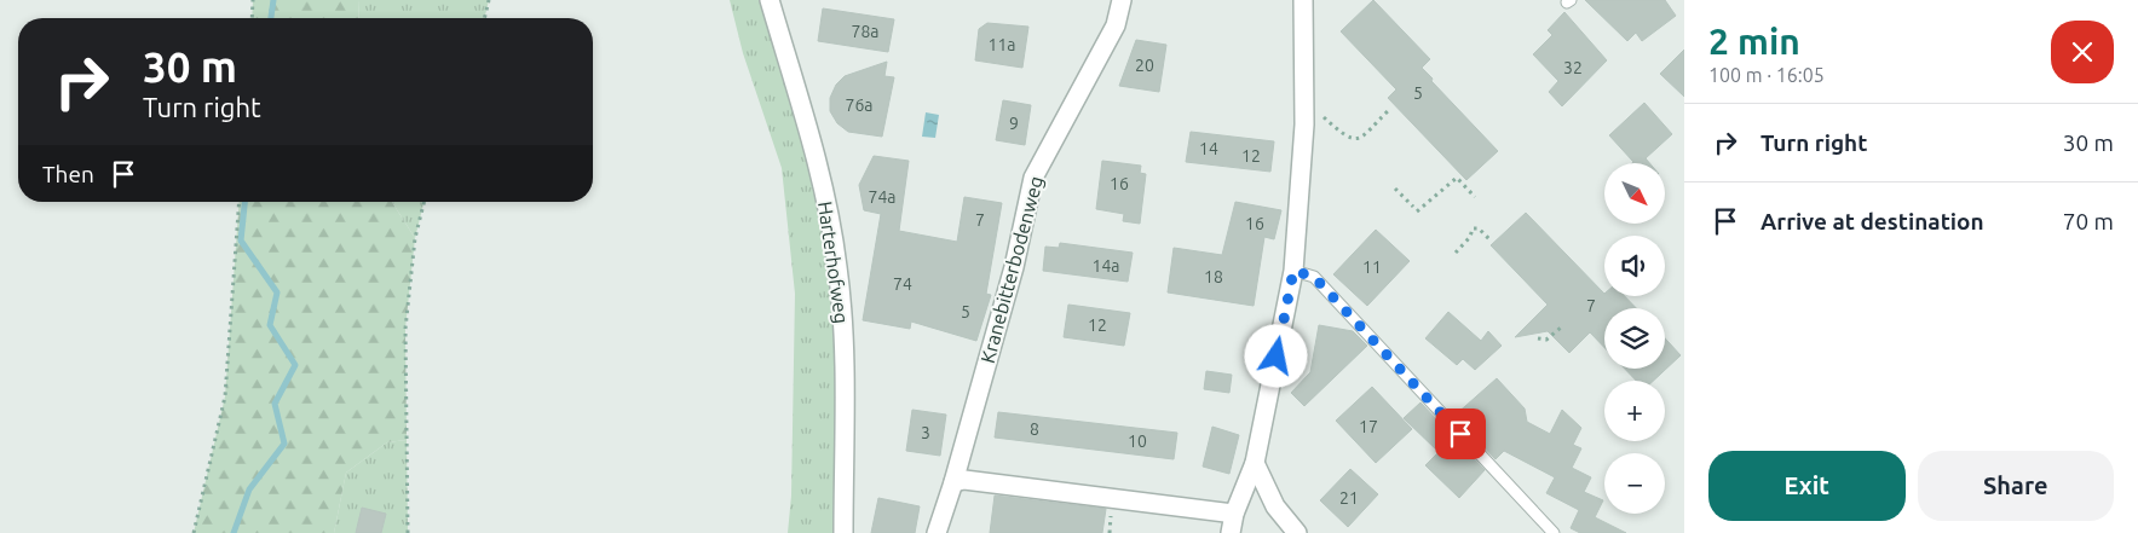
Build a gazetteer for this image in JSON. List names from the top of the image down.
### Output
{
  "streets": {
    "street": ["Harterhofweg", "Kranebitterbodenweg"]
  },
  "house_numbers": [
    "78a",
    "11a",
    "20",
    "32",
    "5",
    "76a",
    "9",
    "14",
    "12",
    "16",
    "74a",
    "7",
    "16",
    "14a",
    "11",
    "18",
    "74",
    "7",
    "5",
    "12",
    "17",
    "8",
    "3",
    "10",
    "21"
  ],
  "north": "bottom right",
  "page": {
    "heading": ["2 min", "100 m · 16:05"],
    "turn": ["30 m", "Turn right"],
    "list": [
      {
        "name": "Turn right",
        "value": "30 m"
      },
      {
        "name": "Arrive at destination",
        "value": "70 m"
      }
    ],
    "then": "Then",
    "map_buttons": ["+", "−"],
    "buttons": ["Exit", "Share"]
  }
}
